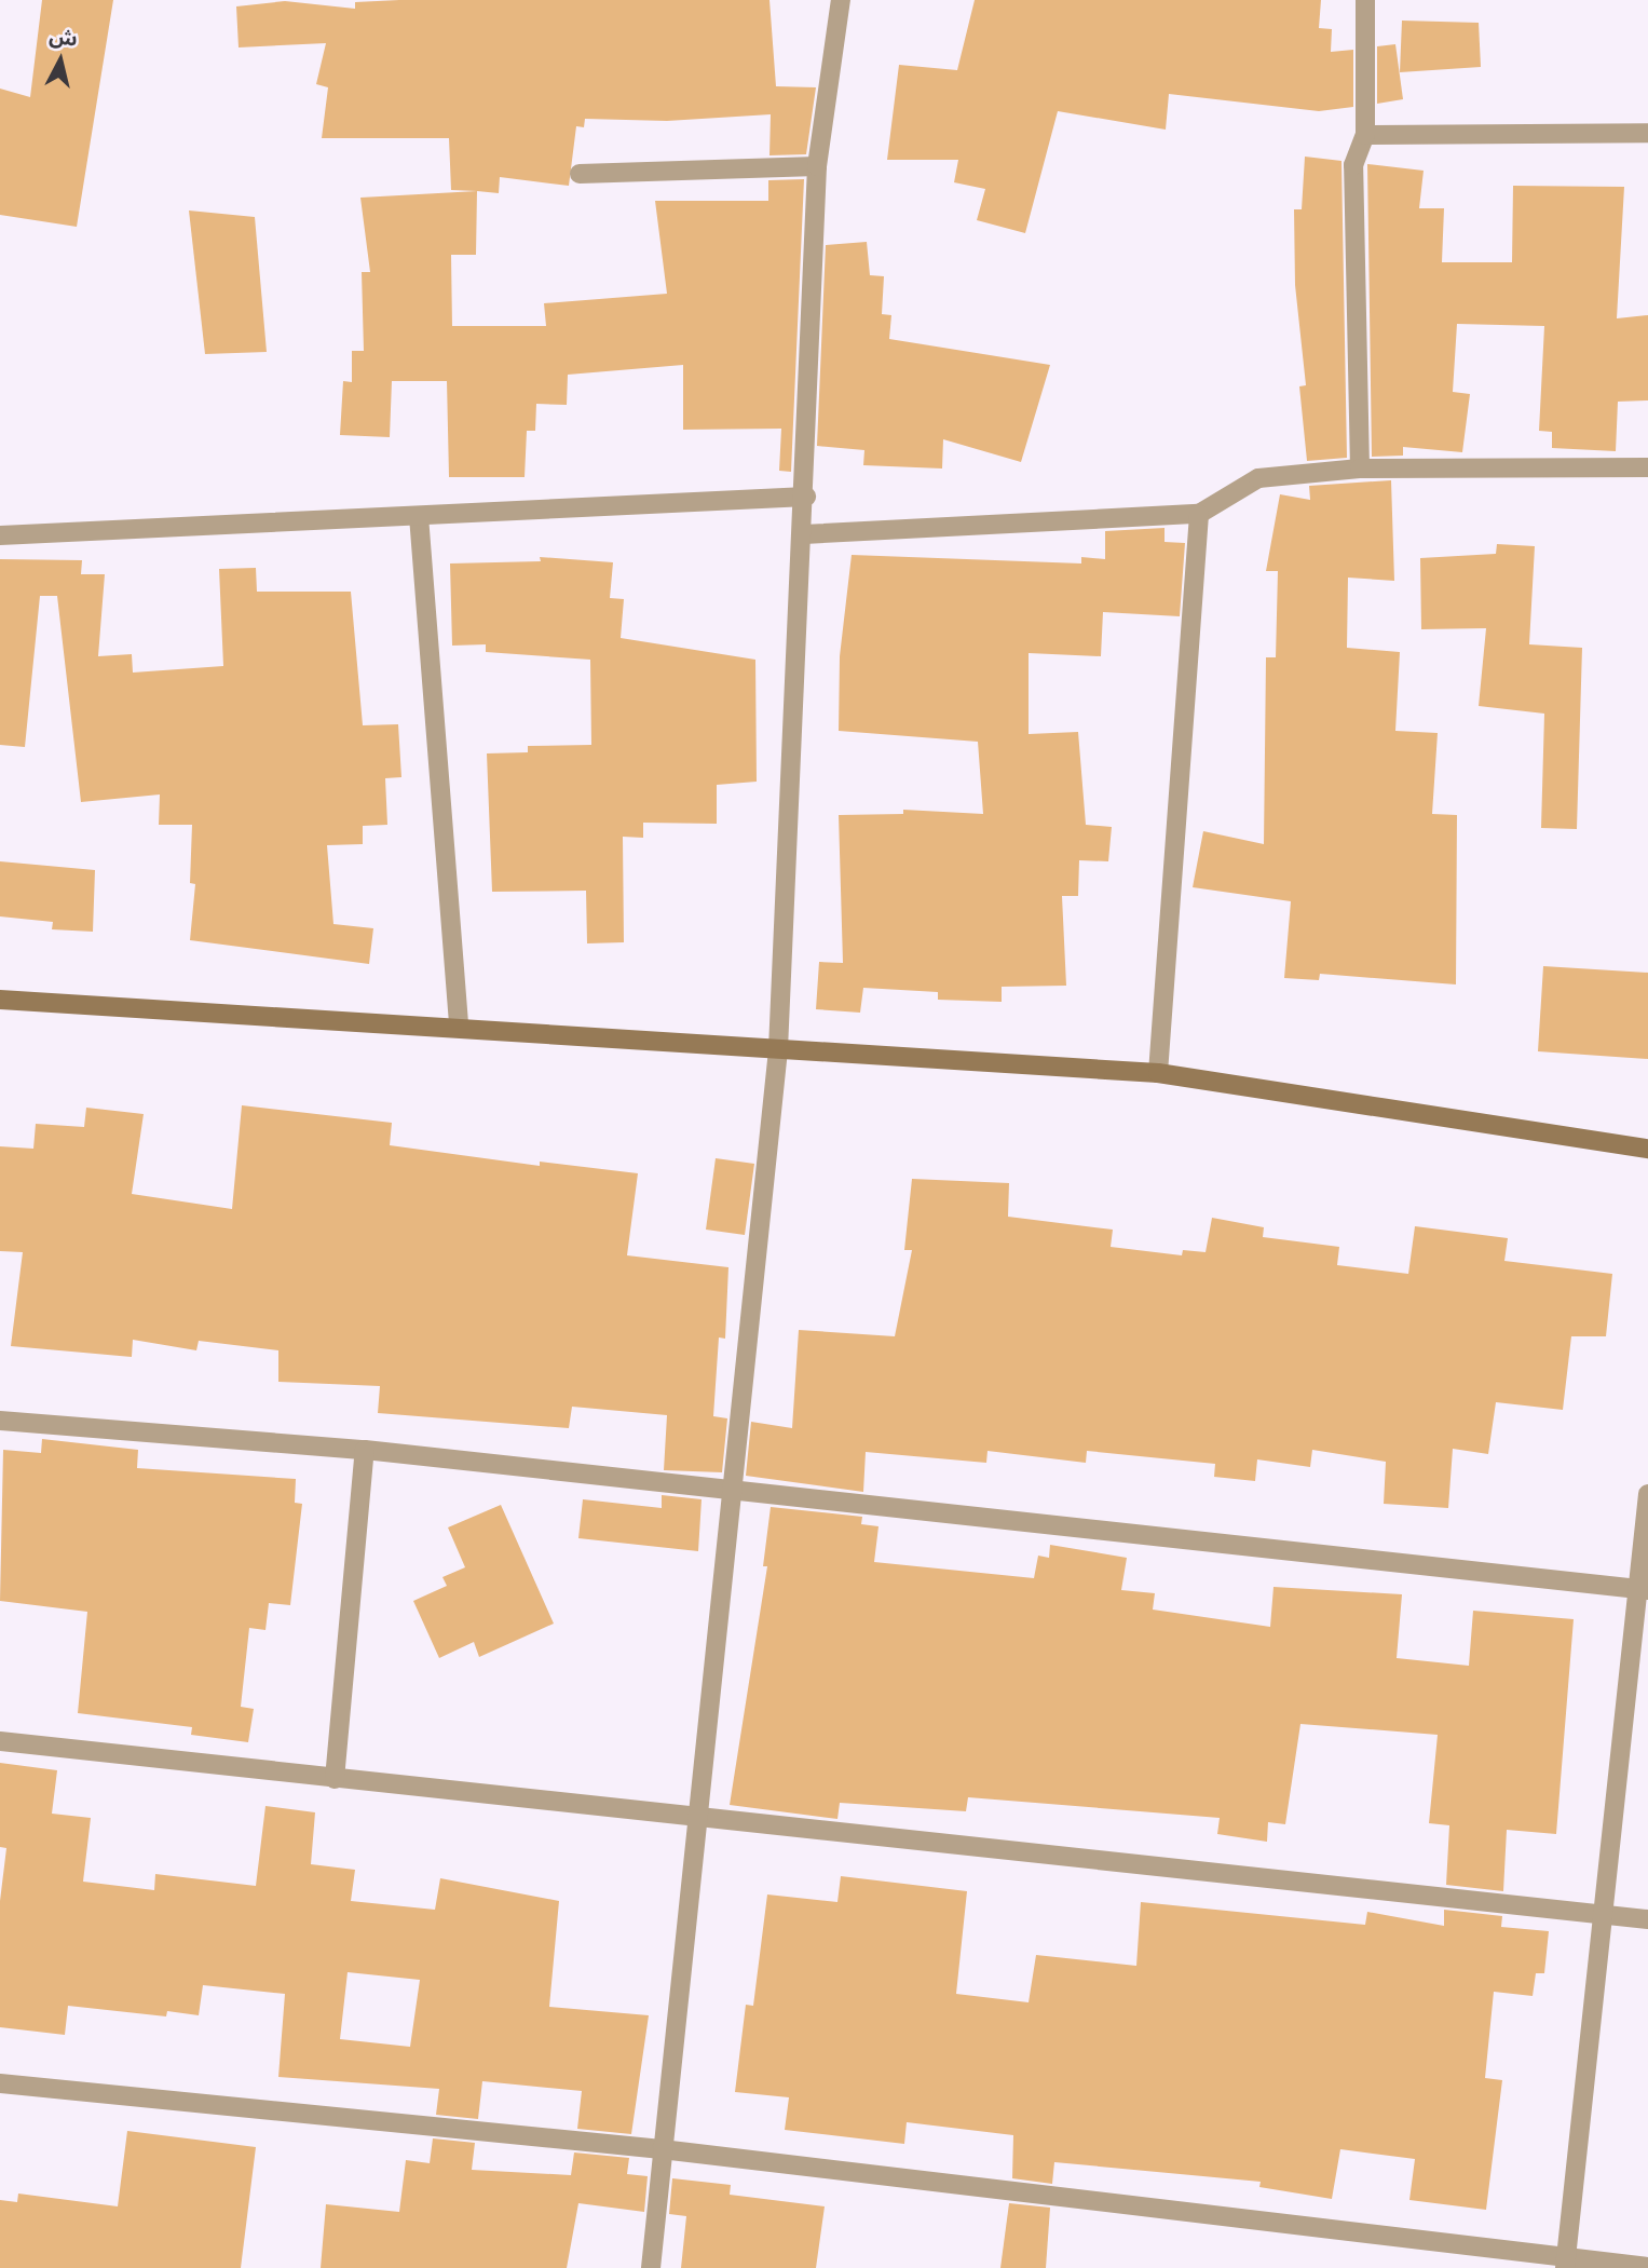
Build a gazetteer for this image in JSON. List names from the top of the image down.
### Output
{
  "north": "top"
}
